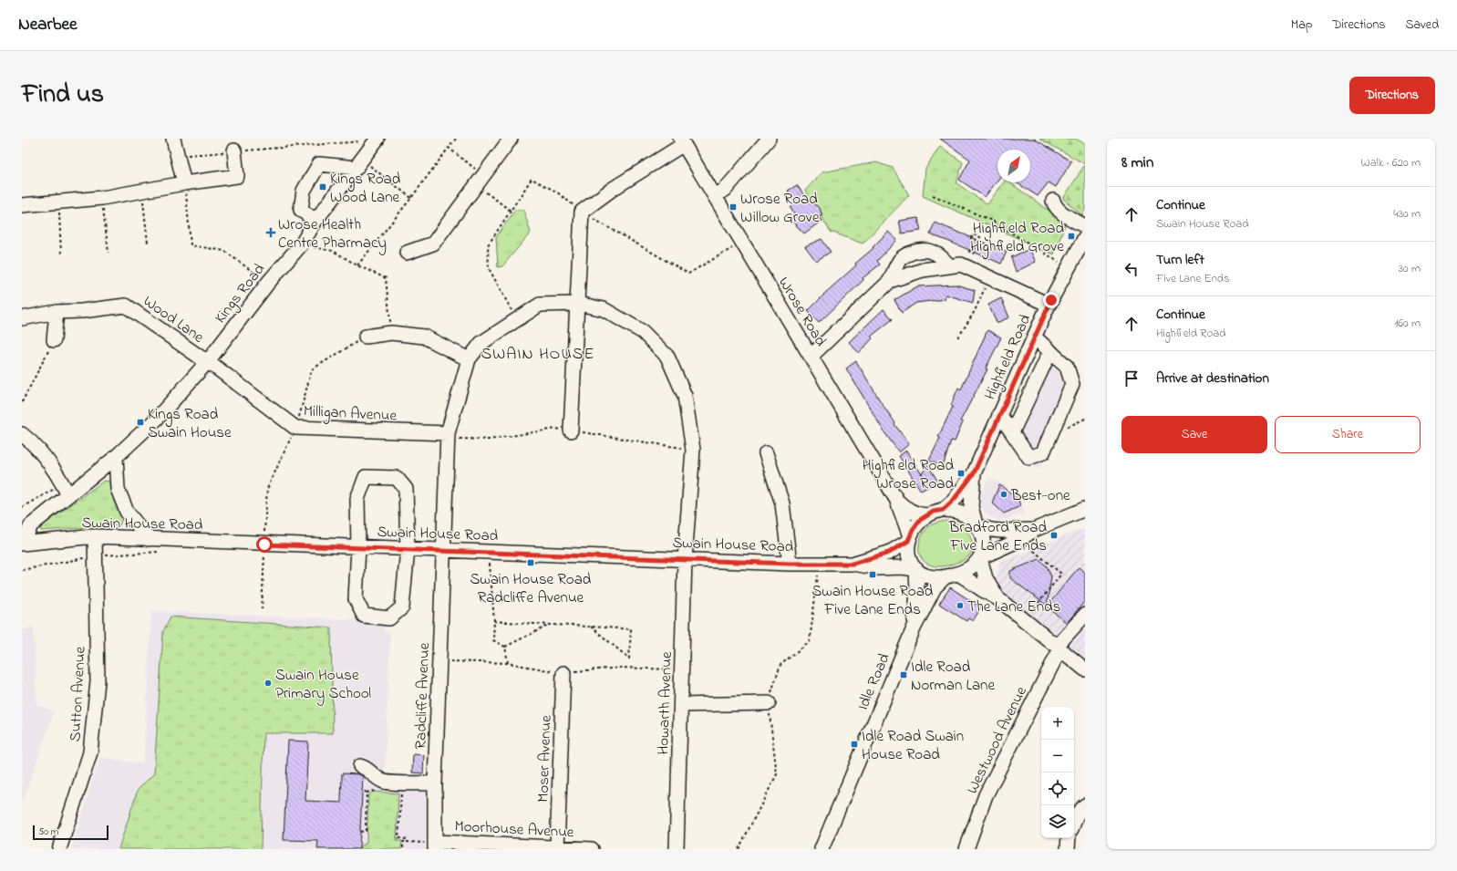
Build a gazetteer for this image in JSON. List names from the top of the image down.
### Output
{
  "streets": {
    "street": [
      "Kings Road",
      "Wrose Road",
      "Wood Lane",
      "Highfield Road",
      "Milligan Avenue",
      "Swain House Road",
      "Idle Road",
      "Sutton Avenue",
      "Radcliffe Avenue",
      "Howarth Avenue",
      "Westwood Avenue",
      "Moser Avenue",
      "Moorhouse Avenue"
    ]
  },
  "crossings": [
    ["Kings Road", "Wood Lane"],
    ["Kings Road", "Milligan Avenue"],
    ["Kings Road", "Swain House Road"],
    ["Wrose Road", "Highfield Road"],
    ["Wrose Road", "Swain House Road"],
    ["Wrose Road", "Idle Road"],
    ["Wood Lane", "Milligan Avenue"],
    ["Highfield Road", "Swain House Road"],
    ["Highfield Road", "Idle Road"],
    ["Milligan Avenue", "Radcliffe Avenue"],
    ["Swain House Road", "Idle Road"],
    ["Swain House Road", "Sutton Avenue"],
    ["Swain House Road", "Radcliffe Avenue"],
    ["Swain House Road", "Howarth Avenue"],
    ["Radcliffe Avenue", "Howarth Avenue"],
    ["Radcliffe Avenue", "Moorhouse Avenue"],
    ["Moser Avenue", "Moorhouse Avenue"]
  ],
  "districts": ["SWAIN HOUSE"],
  "places": {
    "transit": [
      "Kings Road Wood Lane",
      "Wrose Road Willow Grove",
      "Highfield Road Highfield Grove",
      "Kings Road Swain House",
      "Highfield Road Wrose Road",
      "Bradford Road Five Lane Ends",
      "Swain House Road Radcliffe Avenue",
      "Swain House Road Five Lane Ends",
      "Idle Road Norman Lane",
      "Idle Road Swain House Road"
    ],
    "health": ["Wrose Health Centre Pharmacy"],
    "other": ["Best-one", "The Lane Ends", "Swain House Primary School"]
  },
  "scale_bar": "50 m",
  "north": "top right",
  "page": {
    "header": "Nearbee",
    "nav": ["Map", "Directions", "Saved"],
    "title": "Find us",
    "buttons": [
      "Directions",
      ["Save", "Share"]
    ],
    "heading": ["8 min", "Walk · 620 m"],
    "list": [
      ["Continue", "Swain House Road", "430 m"],
      ["Turn left", "Five Lane Ends", "30 m"],
      ["Continue", "Highfield Road", "160 m"],
      "Arrive at destination"
    ],
    "map_buttons": ["+", "−"],
    "scale": "50 m"
  }
}
